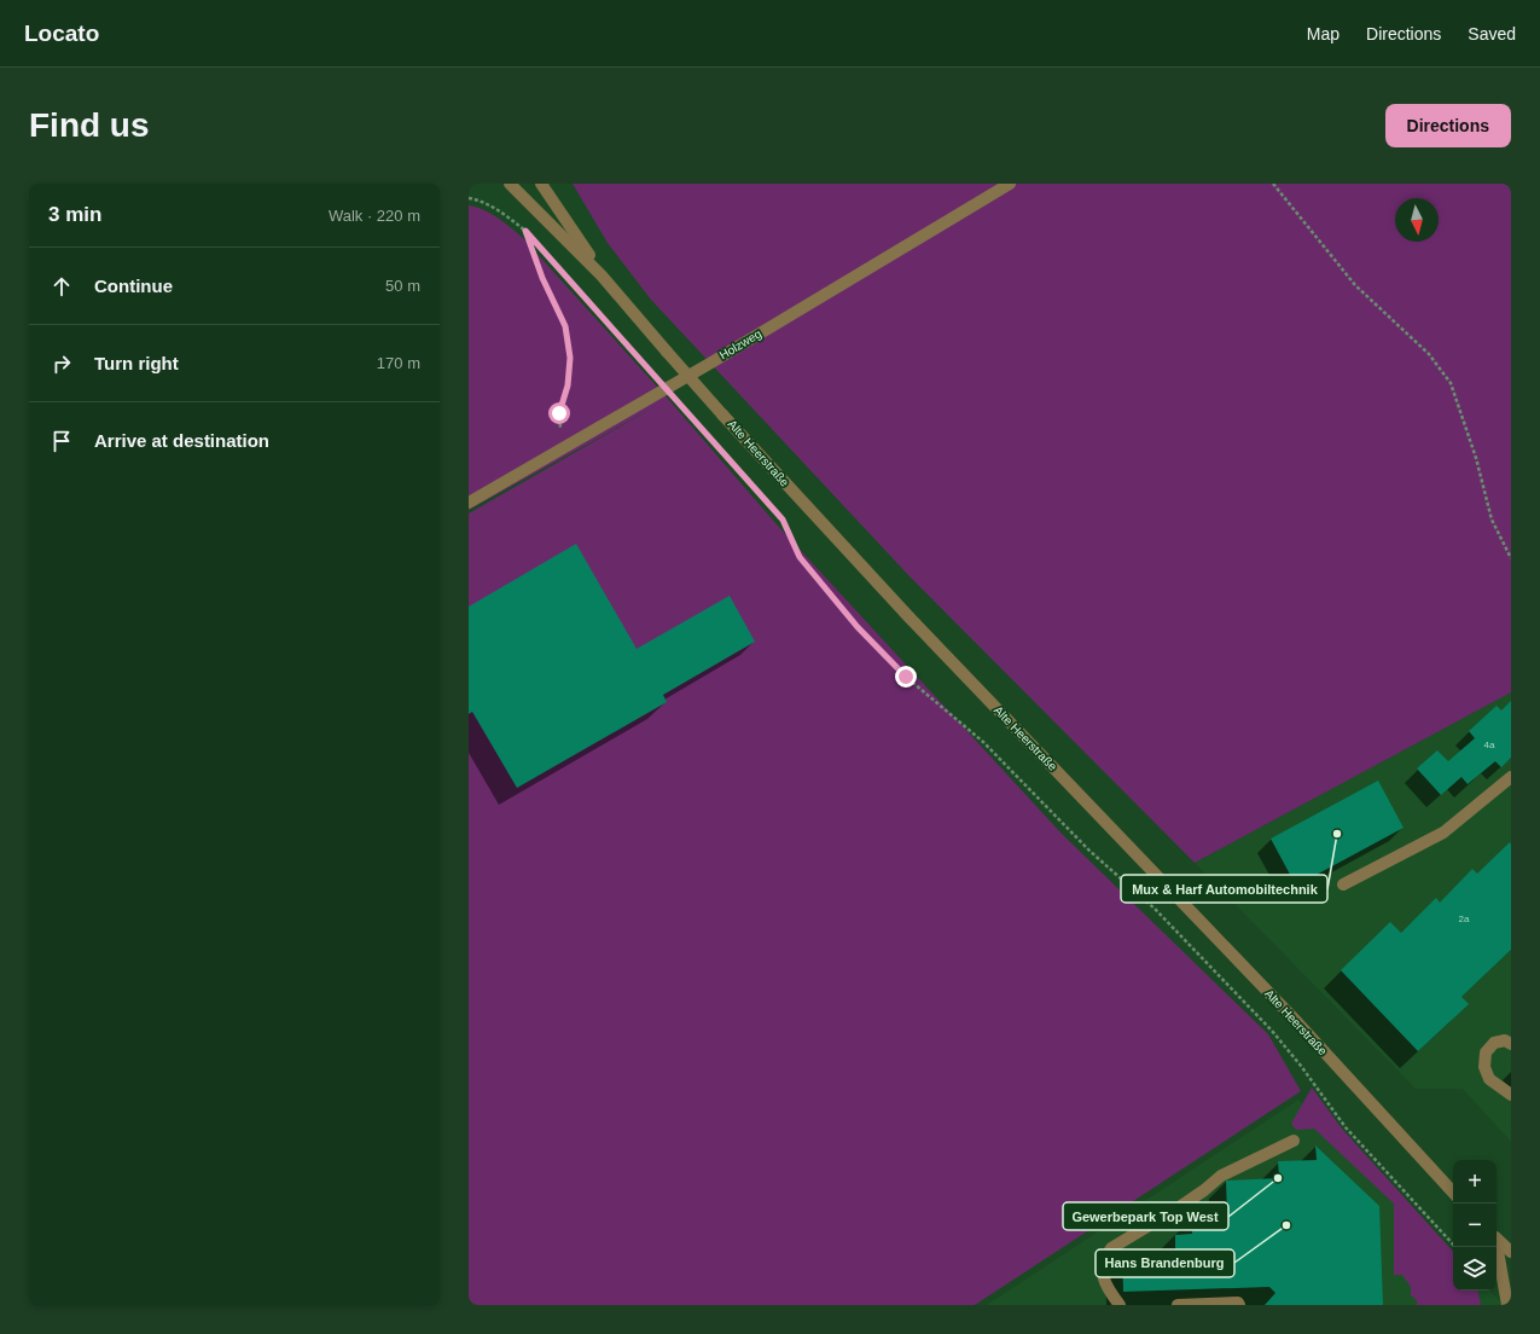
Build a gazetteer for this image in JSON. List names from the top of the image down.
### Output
{
  "streets": {
    "street": ["Holzweg", "Alte Heerstraße"]
  },
  "places": ["Mux & Harf Automobiltechnik", "Gewerbepark Top West", "Hans Brandenburg"],
  "house_numbers": ["4a", "2a"],
  "north": "bottom",
  "page": {
    "header": "Locato",
    "nav": ["Map", "Directions", "Saved"],
    "buttons": "Directions",
    "title": "Find us",
    "heading": ["3 min", "Walk · 220 m"],
    "list": [
      ["Continue", "50 m"],
      ["Turn right", "170 m"],
      "Arrive at destination"
    ],
    "map_buttons": ["+", "−"]
  }
}
